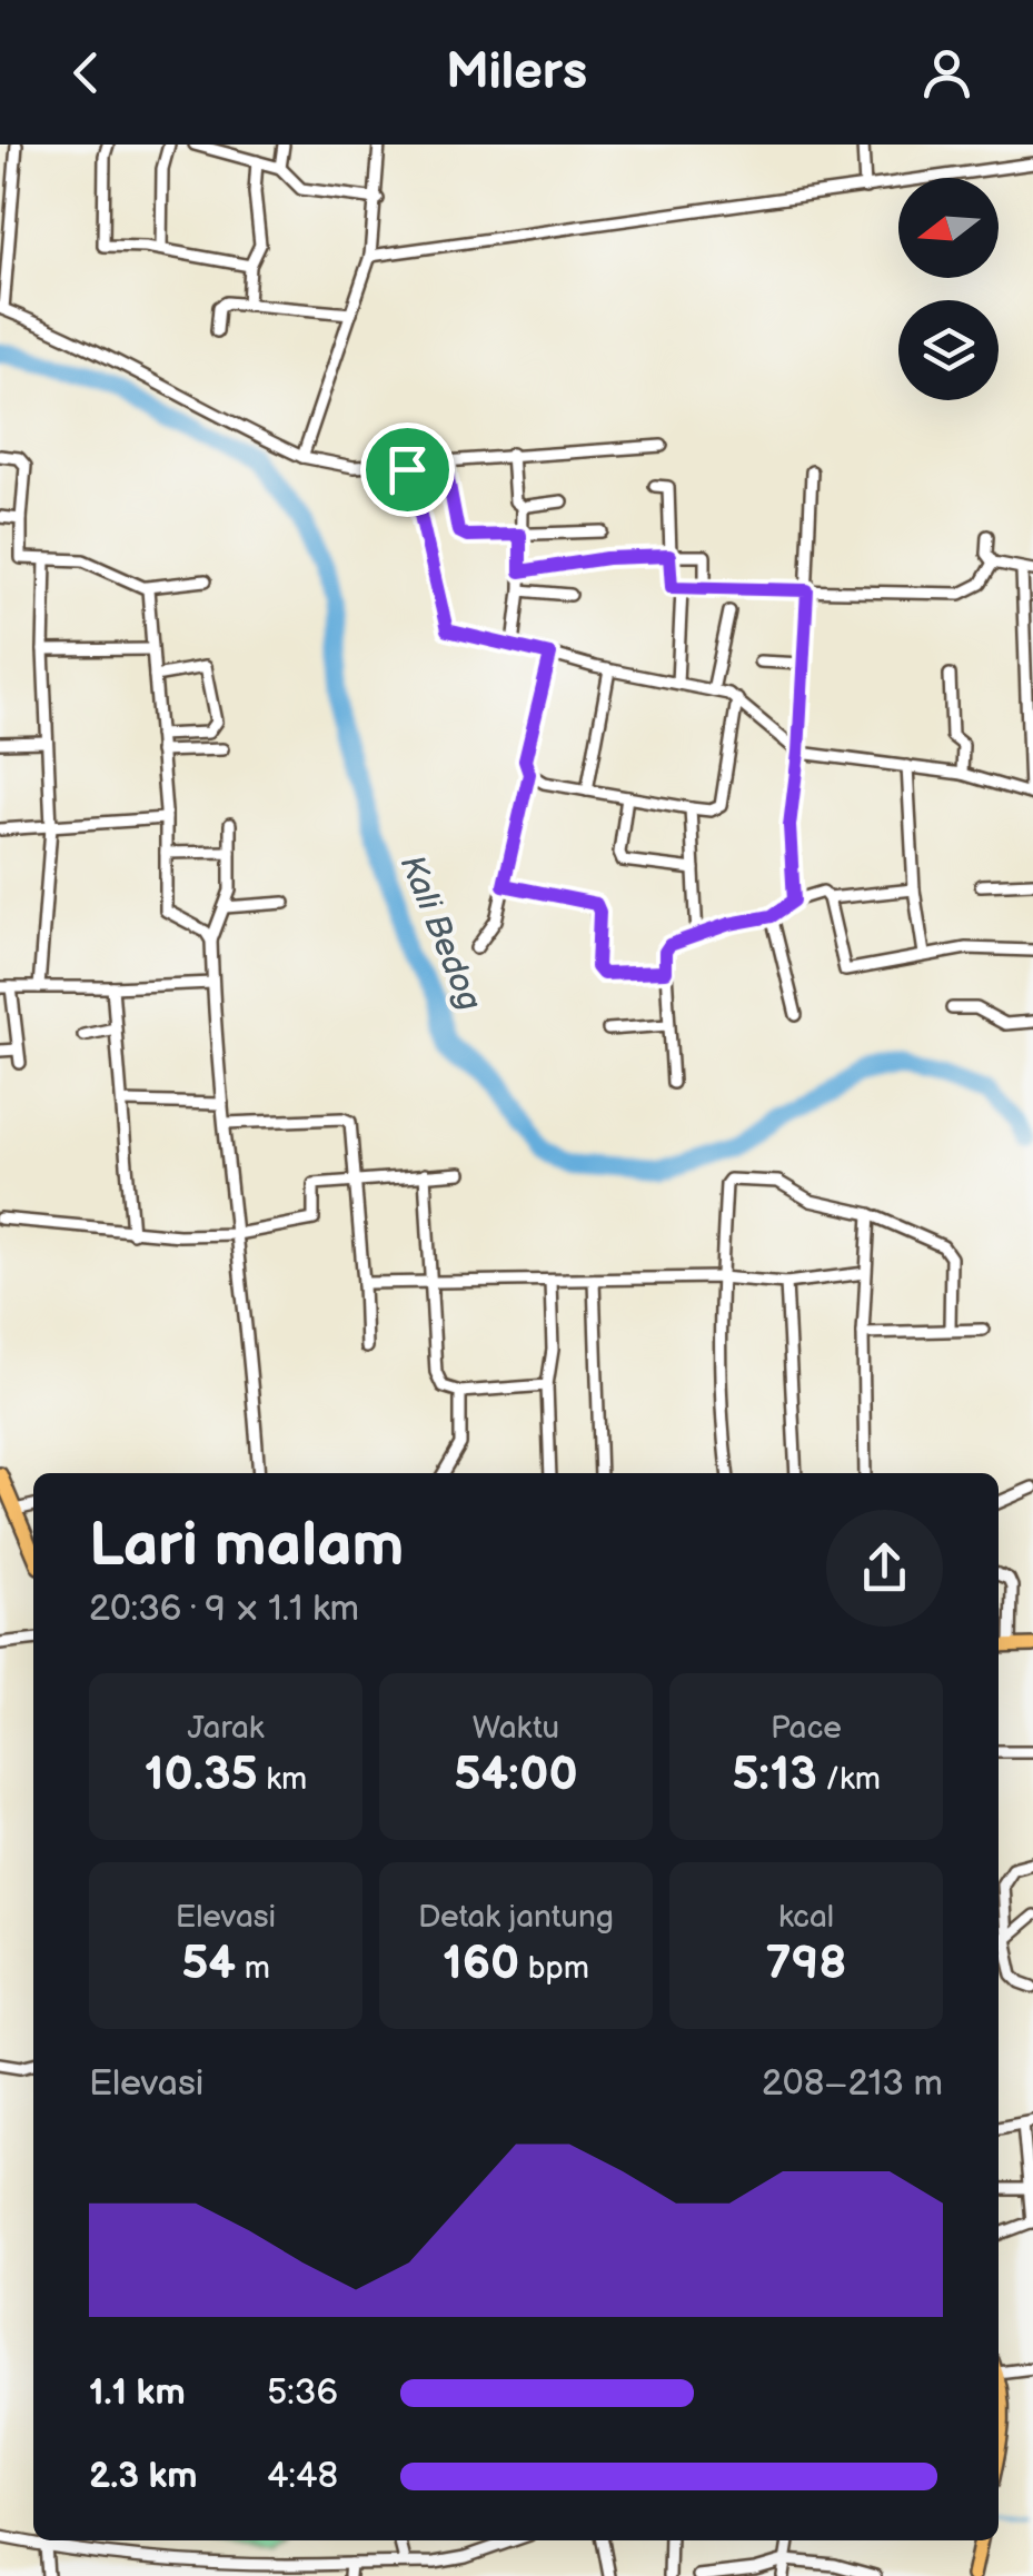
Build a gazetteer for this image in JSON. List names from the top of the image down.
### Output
{
  "water": ["Kali Bedog"],
  "north": "left",
  "page": {
    "header": "Milers",
    "heading": ["Lari malam", "20:36 · 9 × 1.1 km"],
    "stats": [
      ["Jarak", "10.35 km"],
      ["Waktu", "54:00"],
      ["Pace", "5:13 /km"],
      ["Elevasi", "54 m"],
      ["Detak jantung", "160 bpm"],
      ["kcal", "798"]
    ],
    "chart": ["Elevasi", "208–213 m"],
    "list": [
      {
        "name": "1.1 km",
        "note": "5:36"
      },
      {
        "name": "2.3 km",
        "note": "4:48"
      }
    ]
  }
}
